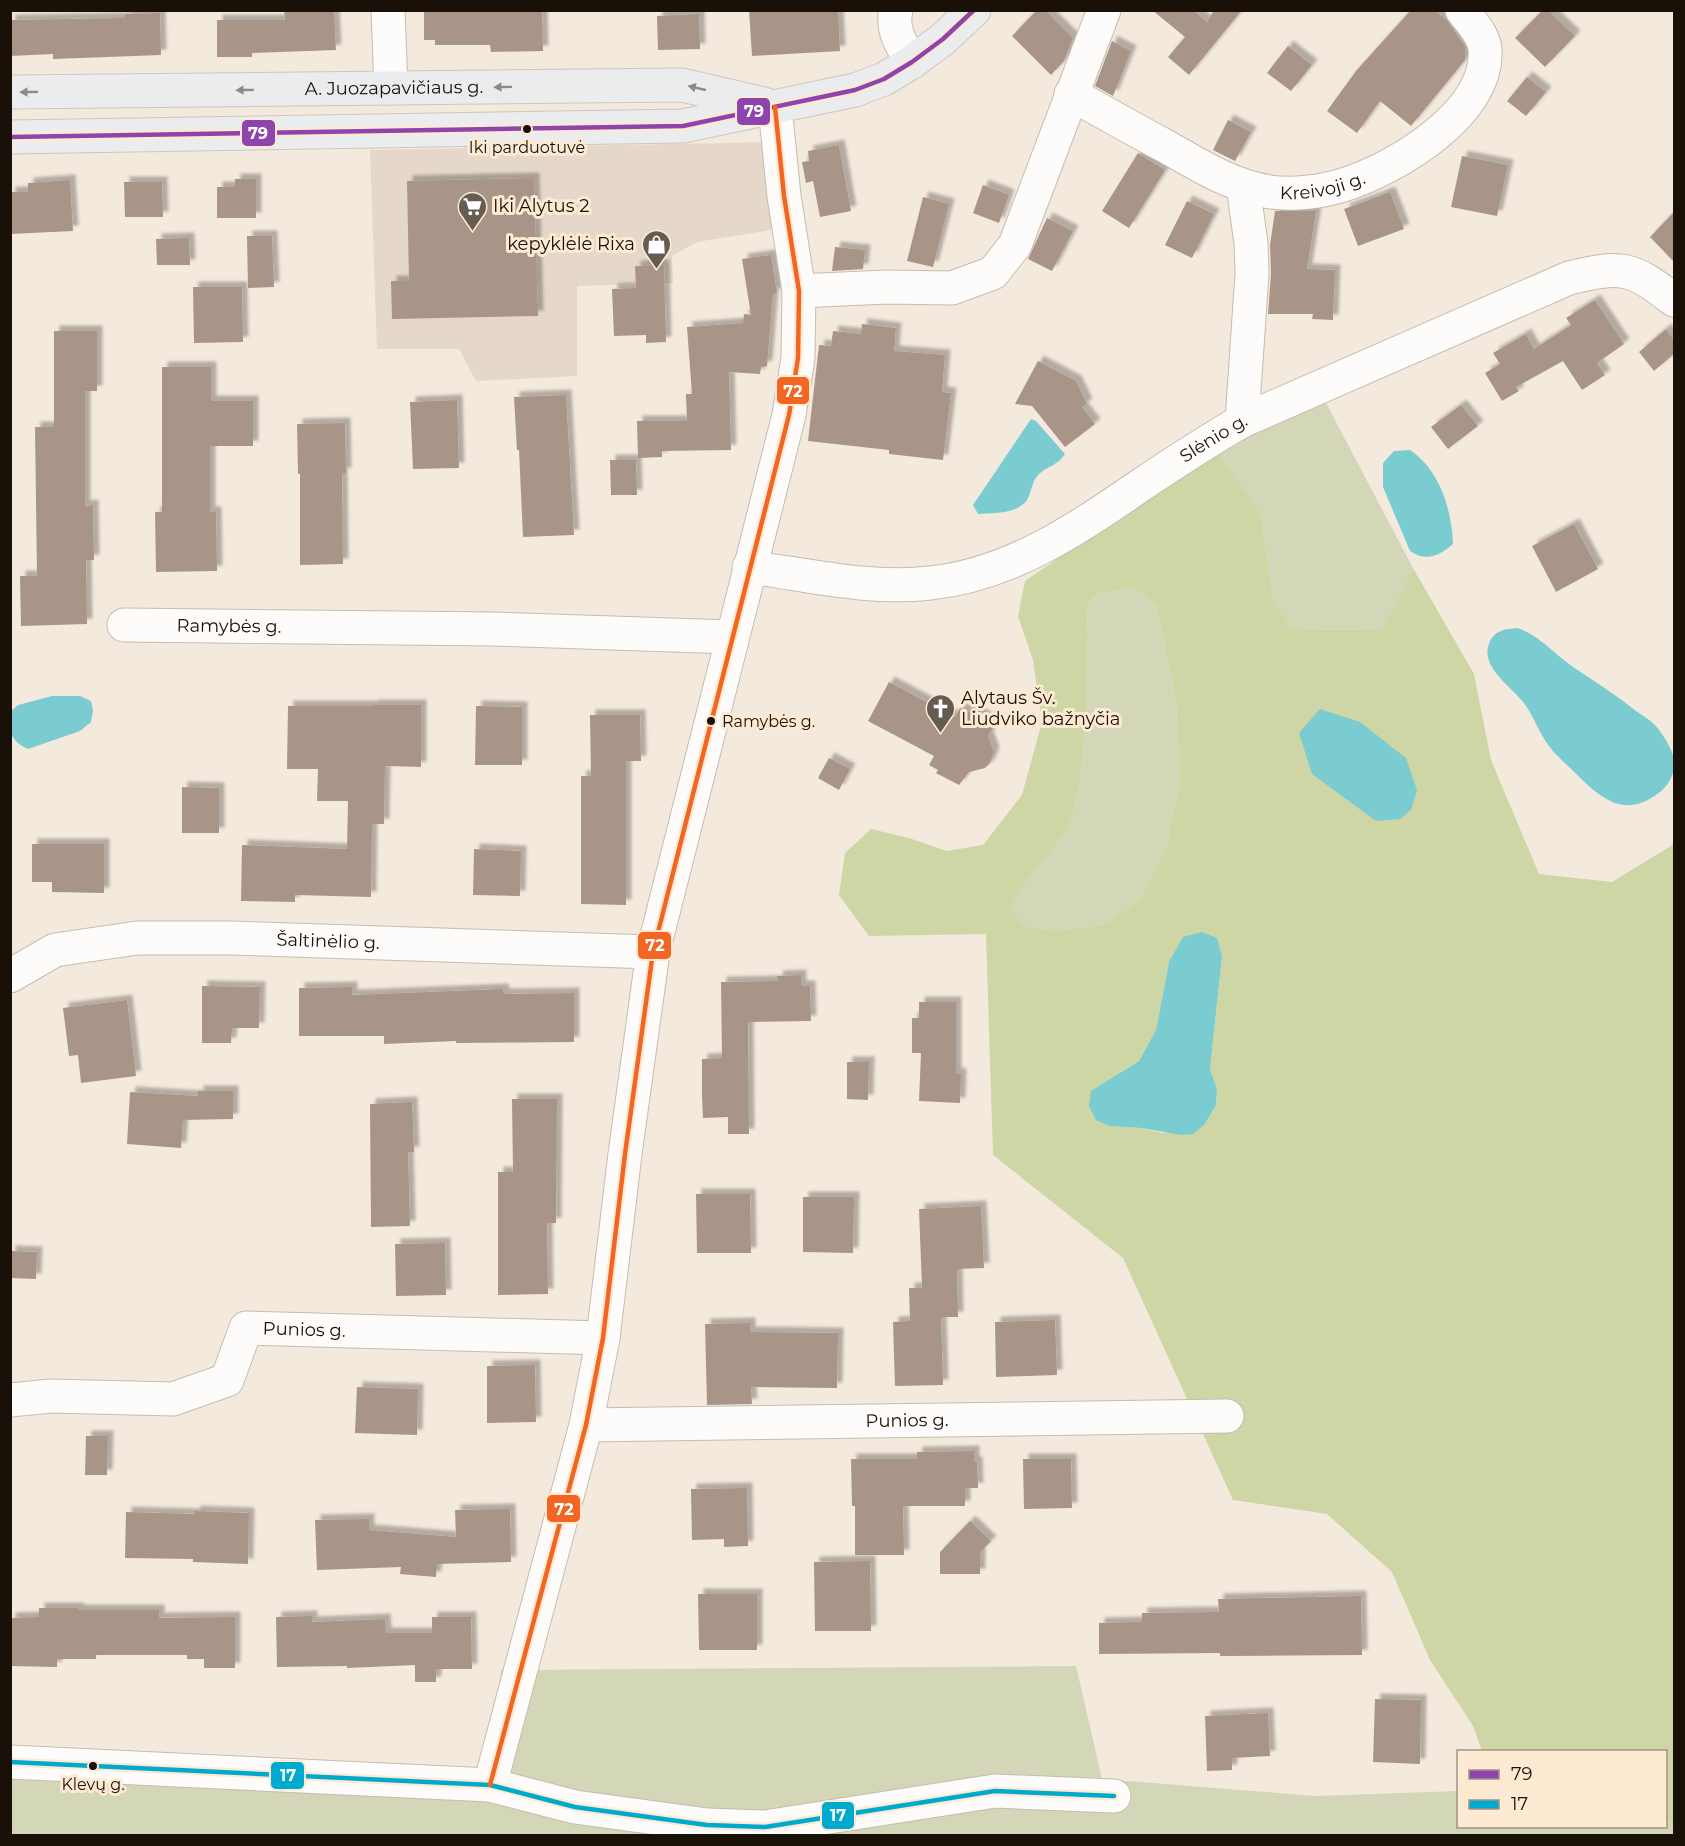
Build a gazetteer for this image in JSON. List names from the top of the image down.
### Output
{
  "streets": {
    "main road": ["A. Juozapavičiaus g."],
    "street": [
      "Kreivoji g.",
      "Slėnio g.",
      "Ramybės g.",
      "Šaltinėlio g.",
      "Punios g."
    ]
  },
  "places": {
    "other": ["Iki parduotuvė", "Ramybės g.", "Klevų g."],
    "supermarket": ["Iki Alytus 2"],
    "shop": ["kepyklėlė Rixa"],
    "church": ["Alytaus Šv. Liudviko bažnyčia"]
  },
  "lines": ["transit line 79", "transit line 72", "transit line 17"],
  "legend": ["79", "17"]
}
